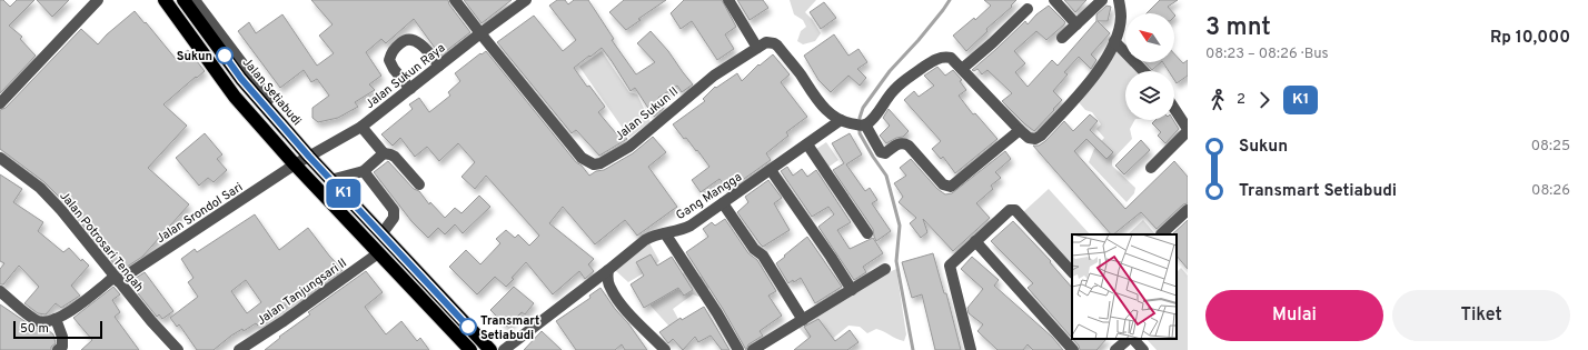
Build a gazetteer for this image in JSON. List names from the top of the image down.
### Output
{
  "streets": {
    "highway": ["Jalan Setiabudi"],
    "street": [
      "Jalan Sukun Raya",
      "Jalan Sukun II",
      "Gang Mangga",
      "Jalan Srondol Sari",
      "Jalan Potrosari Tengah",
      "Jalan Tanjungsari II"
    ]
  },
  "crossings": [
    ["Jalan Sukun Raya", "Jalan Setiabudi"],
    ["Jalan Sukun Raya", "Jalan Sukun II"],
    ["Jalan Sukun Raya", "Jalan Srondol Sari"],
    ["Jalan Sukun II", "Gang Mangga"],
    ["Jalan Srondol Sari", "Jalan Potrosari Tengah"]
  ],
  "places": ["Sukun", "Transmart Setiabudi"],
  "lines": ["bus line K1"],
  "scale_bar": "50 m",
  "north": "top left",
  "page": {
    "on_map": "K1",
    "heading": ["3 mnt", "08:23 – 08:26 · Bus", "Rp 10,000"],
    "legs": ["2", "K1"],
    "list": [
      {
        "name": "Sukun",
        "value": "08:25"
      },
      {
        "name": "Transmart Setiabudi",
        "value": "08:26"
      }
    ],
    "buttons": ["Mulai", "Tiket"],
    "scale": "50 m"
  }
}
